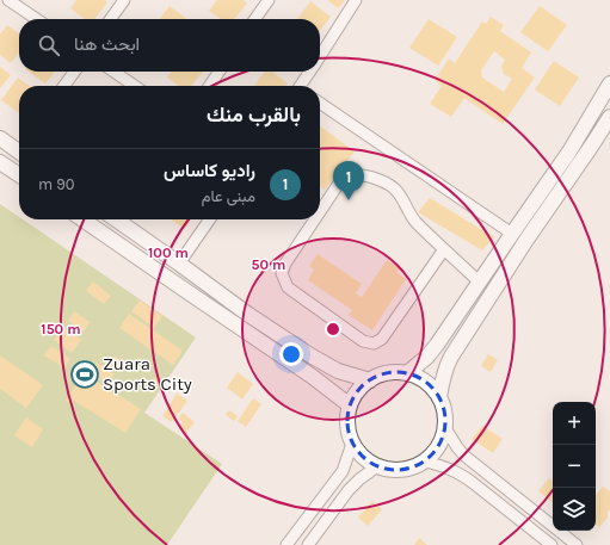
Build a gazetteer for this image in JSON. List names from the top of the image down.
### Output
{
  "places": {
    "sports": ["Zuara Sports City"]
  },
  "page": {
    "search": "ابحث هنا",
    "heading": "بالقرب منك",
    "list": [
      {
        "mark": "1",
        "name": "راديو كاساس",
        "note": "مبنى عام",
        "value": "90 m"
      }
    ],
    "pins": "1",
    "map_buttons": ["+", "−"]
  },
  "rings": ["100 m", "50 m", "150 m"]
}
